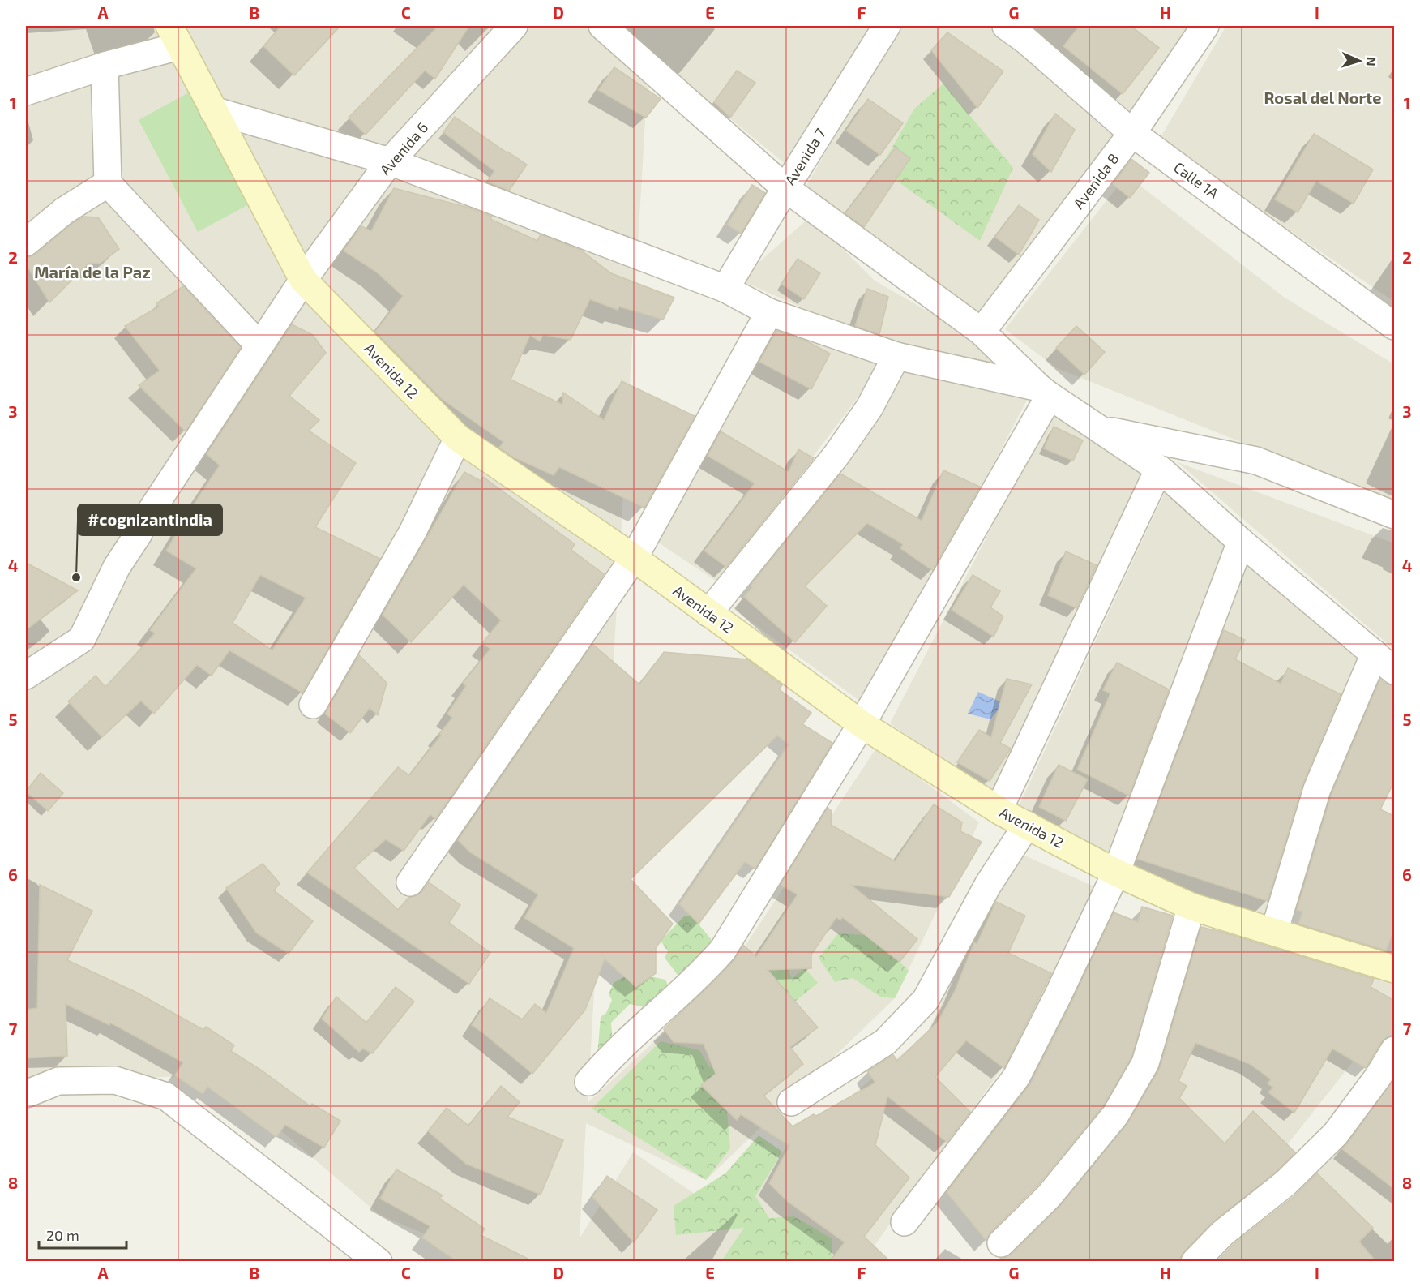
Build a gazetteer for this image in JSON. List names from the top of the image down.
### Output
{
  "streets": {
    "street": [
      "Avenida 6",
      "Avenida 7",
      "Calle 1A",
      "Avenida 8",
      "Avenida 12"
    ]
  },
  "crossings": [
    ["Avenida 6", "Avenida 12"],
    ["Calle 1A", "Avenida 8"]
  ],
  "districts": ["Rosal del Norte", "María de la Paz"],
  "places": ["#cognizantindia"],
  "scale_bar": "20 m",
  "north": "right",
  "grid": {
    "columns": [
      "A",
      "B",
      "C",
      "D",
      "E",
      "F",
      "G",
      "H",
      "I"
    ],
    "rows": [
      "1",
      "2",
      "3",
      "4",
      "5",
      "6",
      "7",
      "8"
    ]
  }
}
